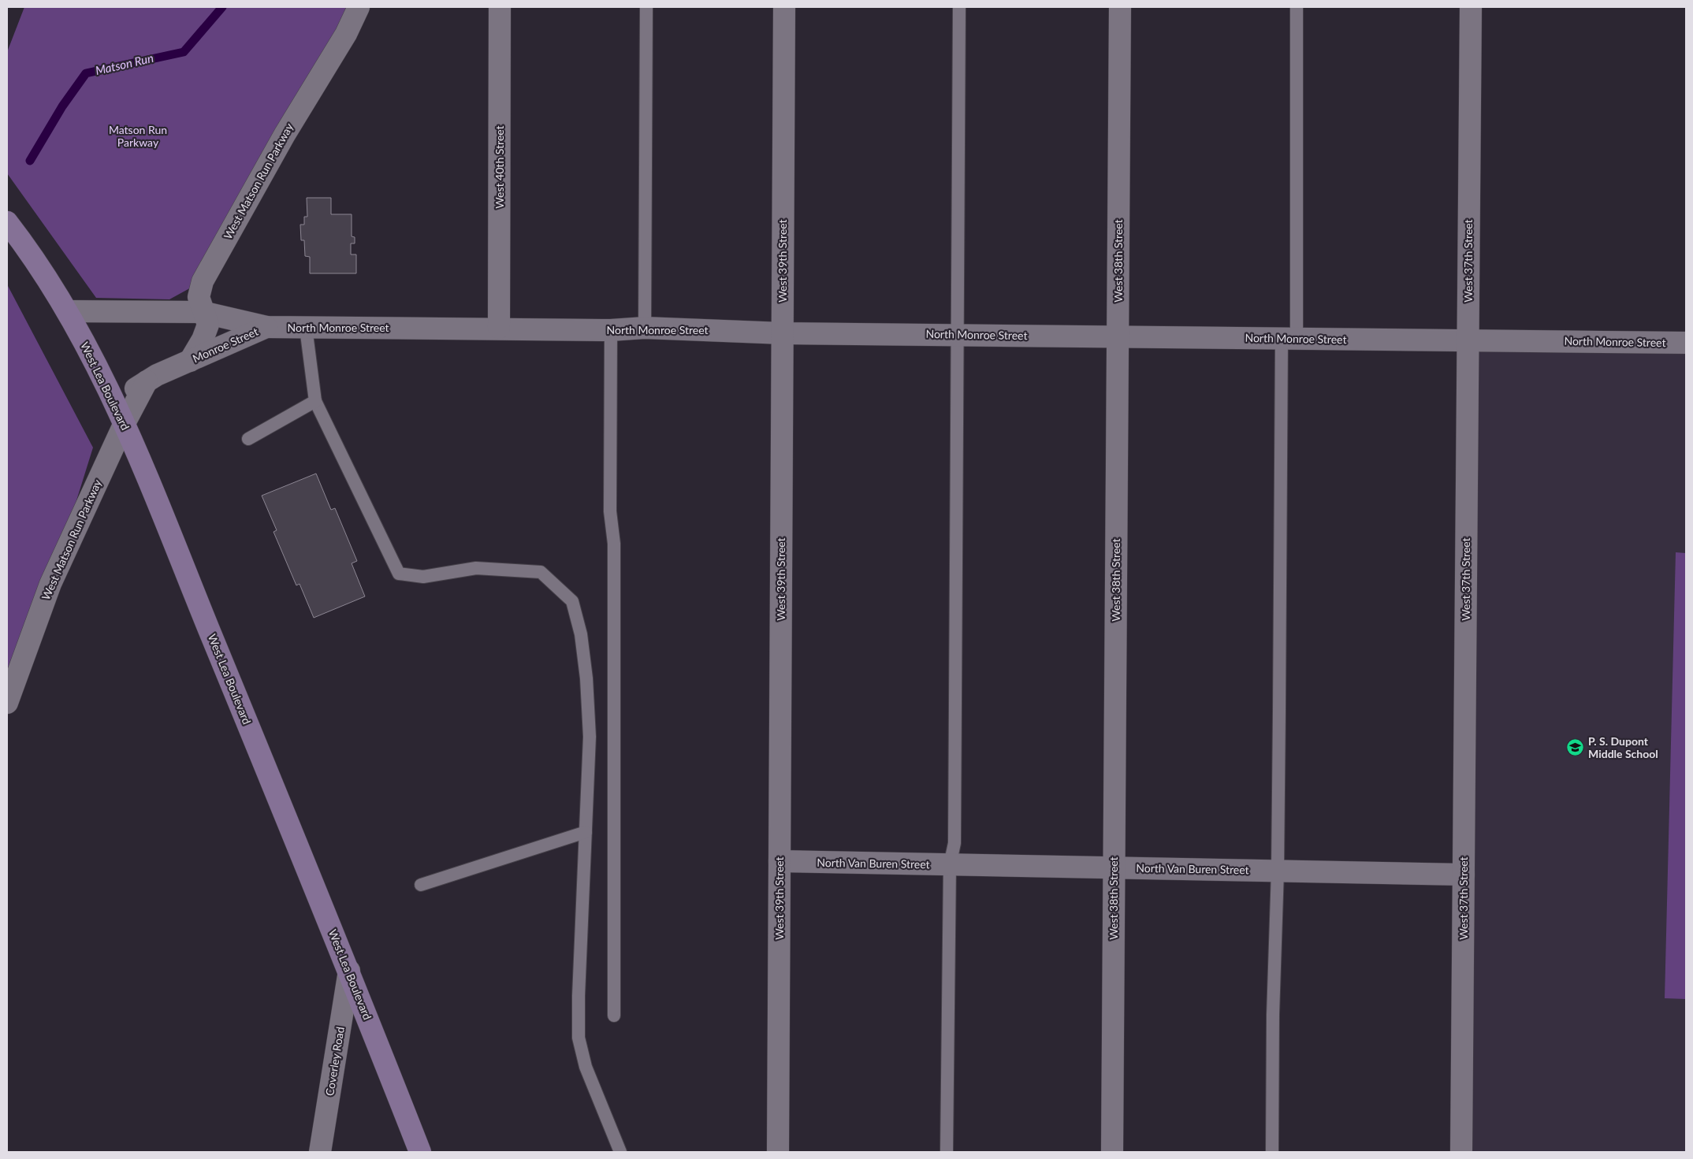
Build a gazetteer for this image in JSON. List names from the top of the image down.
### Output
{
  "streets": {
    "street": [
      "West 40th Street",
      "West Matson Run Parkway",
      "West 39th Street",
      "West 38th Street",
      "West 37th Street",
      "North Monroe Street",
      "Monroe Street",
      "West Lea Boulevard",
      "North Van Buren Street",
      "Coverley Road"
    ]
  },
  "crossings": [
    ["West 40th Street", "North Monroe Street"],
    ["West Matson Run Parkway", "Monroe Street"],
    ["West Matson Run Parkway", "West Lea Boulevard"],
    ["West 39th Street", "North Monroe Street"],
    ["West 39th Street", "North Van Buren Street"],
    ["West 38th Street", "North Monroe Street"],
    ["West 38th Street", "North Van Buren Street"],
    ["West 37th Street", "North Monroe Street"],
    ["West 37th Street", "North Van Buren Street"],
    ["North Monroe Street", "Monroe Street"],
    ["Monroe Street", "West Lea Boulevard"],
    ["West Lea Boulevard", "Coverley Road"]
  ],
  "water": ["Matson Run"],
  "parks": ["Matson Run Parkway"],
  "places": {
    "school or university": ["P. S. Dupont Middle School"]
  }
}
